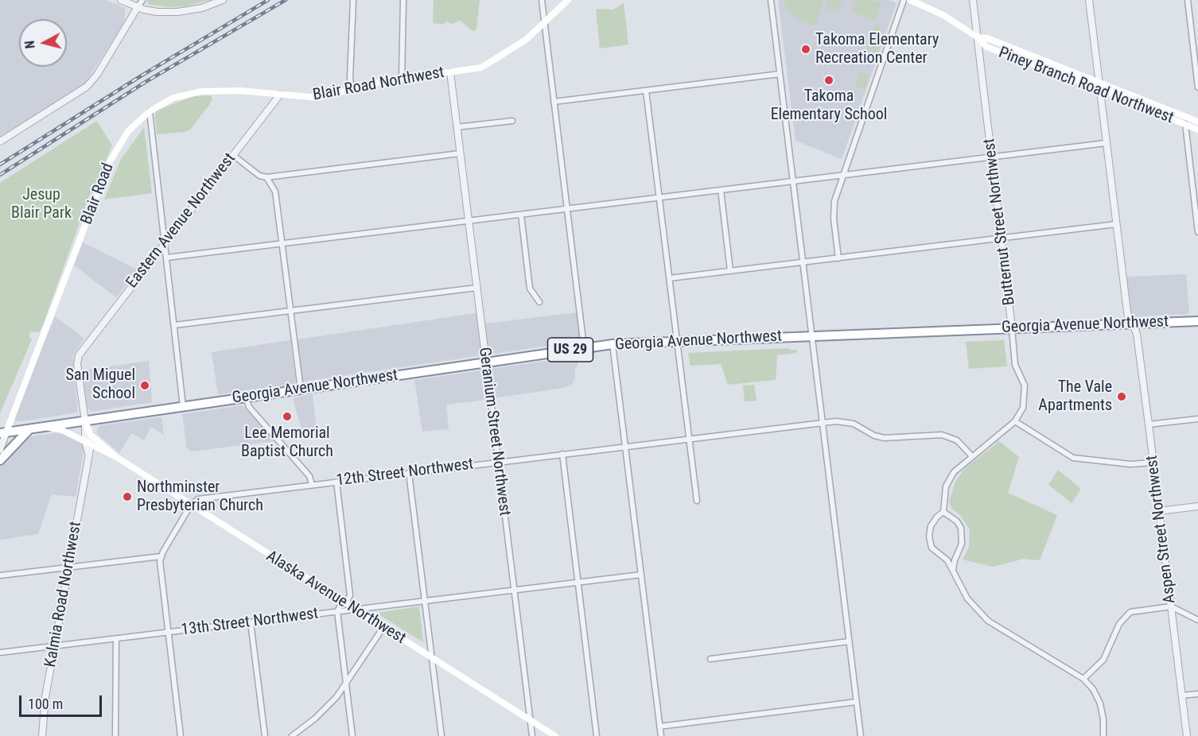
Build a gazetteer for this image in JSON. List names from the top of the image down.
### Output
{
  "streets": {
    "highway": ["Georgia Avenue Northwest", "US 29"],
    "main road": [
      "Blair Road Northwest",
      "Piney Branch Road Northwest",
      "Blair Road",
      "Kalmia Road Northwest",
      "Alaska Avenue Northwest"
    ],
    "street": [
      "Eastern Avenue Northwest",
      "Butternut Street Northwest",
      "Geranium Street Northwest",
      "12th Street Northwest",
      "Aspen Street Northwest",
      "13th Street Northwest"
    ]
  },
  "crossings": [
    ["Blair Road Northwest", "Blair Road"],
    ["Blair Road Northwest", "Eastern Avenue Northwest"],
    ["Blair Road Northwest", "Geranium Street Northwest"],
    ["Piney Branch Road Northwest", "Butternut Street Northwest"],
    ["Piney Branch Road Northwest", "Aspen Street Northwest"],
    ["Blair Road", "Eastern Avenue Northwest"],
    ["Blair Road", "Georgia Avenue Northwest"],
    ["Eastern Avenue Northwest", "Kalmia Road Northwest"],
    ["Butternut Street Northwest", "Georgia Avenue Northwest"],
    ["Butternut Street Northwest", "12th Street Northwest"],
    ["Georgia Avenue Northwest", "Geranium Street Northwest"],
    ["Georgia Avenue Northwest", "Aspen Street Northwest"],
    ["Georgia Avenue Northwest", "Kalmia Road Northwest"],
    ["Georgia Avenue Northwest", "Alaska Avenue Northwest"],
    ["Geranium Street Northwest", "12th Street Northwest"],
    ["Geranium Street Northwest", "Alaska Avenue Northwest"],
    ["Geranium Street Northwest", "13th Street Northwest"],
    ["12th Street Northwest", "Alaska Avenue Northwest"],
    ["Kalmia Road Northwest", "Alaska Avenue Northwest"],
    ["Kalmia Road Northwest", "13th Street Northwest"],
    ["Alaska Avenue Northwest", "13th Street Northwest"]
  ],
  "parks": ["Jesup Blair Park"],
  "places": [
    "Takoma Elementary Recreation Center",
    "Takoma Elementary School",
    "San Miguel School",
    "The Vale Apartments",
    "Lee Memorial Baptist Church",
    "Northminster Presbyterian Church"
  ],
  "scale_bar": "100 m",
  "north": "left"
}
